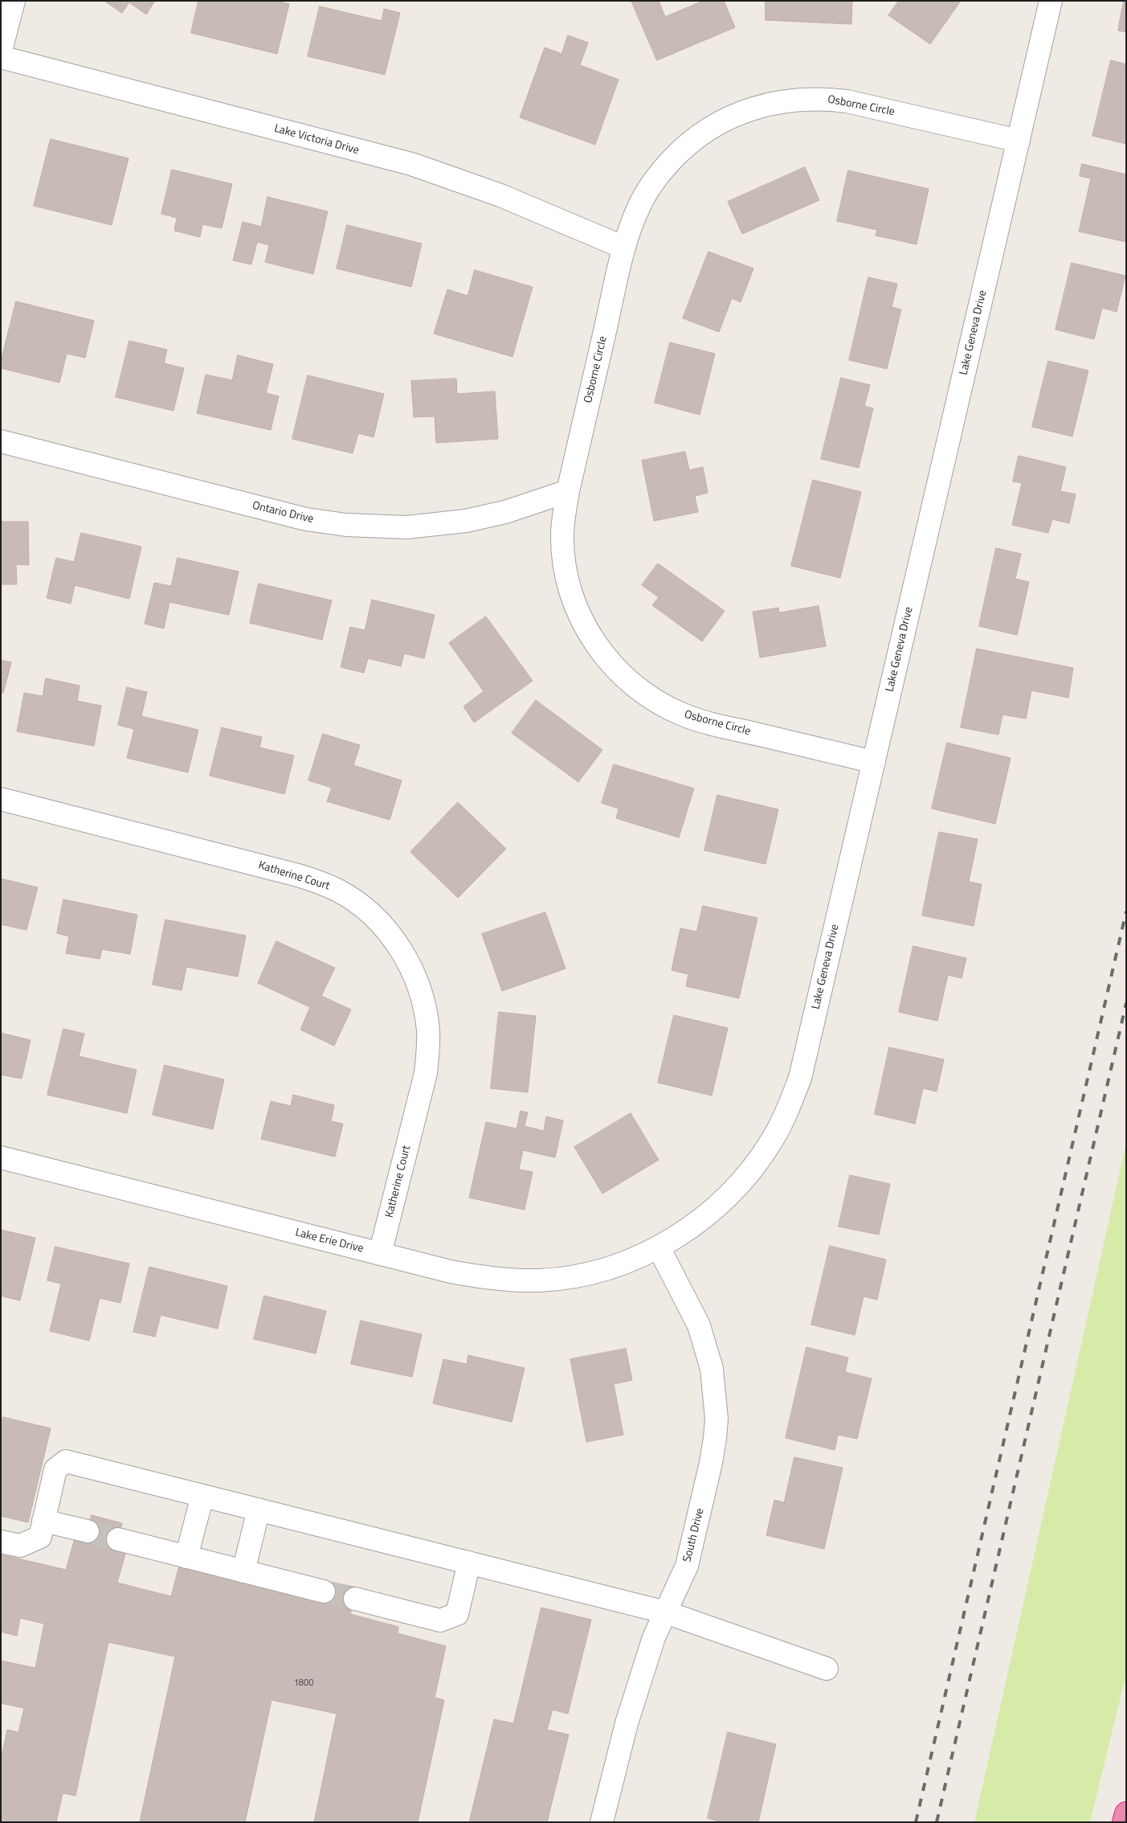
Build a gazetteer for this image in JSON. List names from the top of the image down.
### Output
{
  "streets": {
    "street": [
      "Osborne Circle",
      "Lake Victoria Drive",
      "Lake Geneva Drive",
      "Ontario Drive",
      "Katherine Court",
      "Lake Erie Drive",
      "South Drive"
    ]
  },
  "crossings": [
    ["Osborne Circle", "Lake Victoria Drive"],
    ["Osborne Circle", "Lake Geneva Drive"],
    ["Osborne Circle", "Ontario Drive"],
    ["Lake Geneva Drive", "Lake Erie Drive"],
    ["Lake Geneva Drive", "South Drive"],
    ["Katherine Court", "Lake Erie Drive"],
    ["Lake Erie Drive", "South Drive"]
  ],
  "house_numbers": ["1800"]
}
